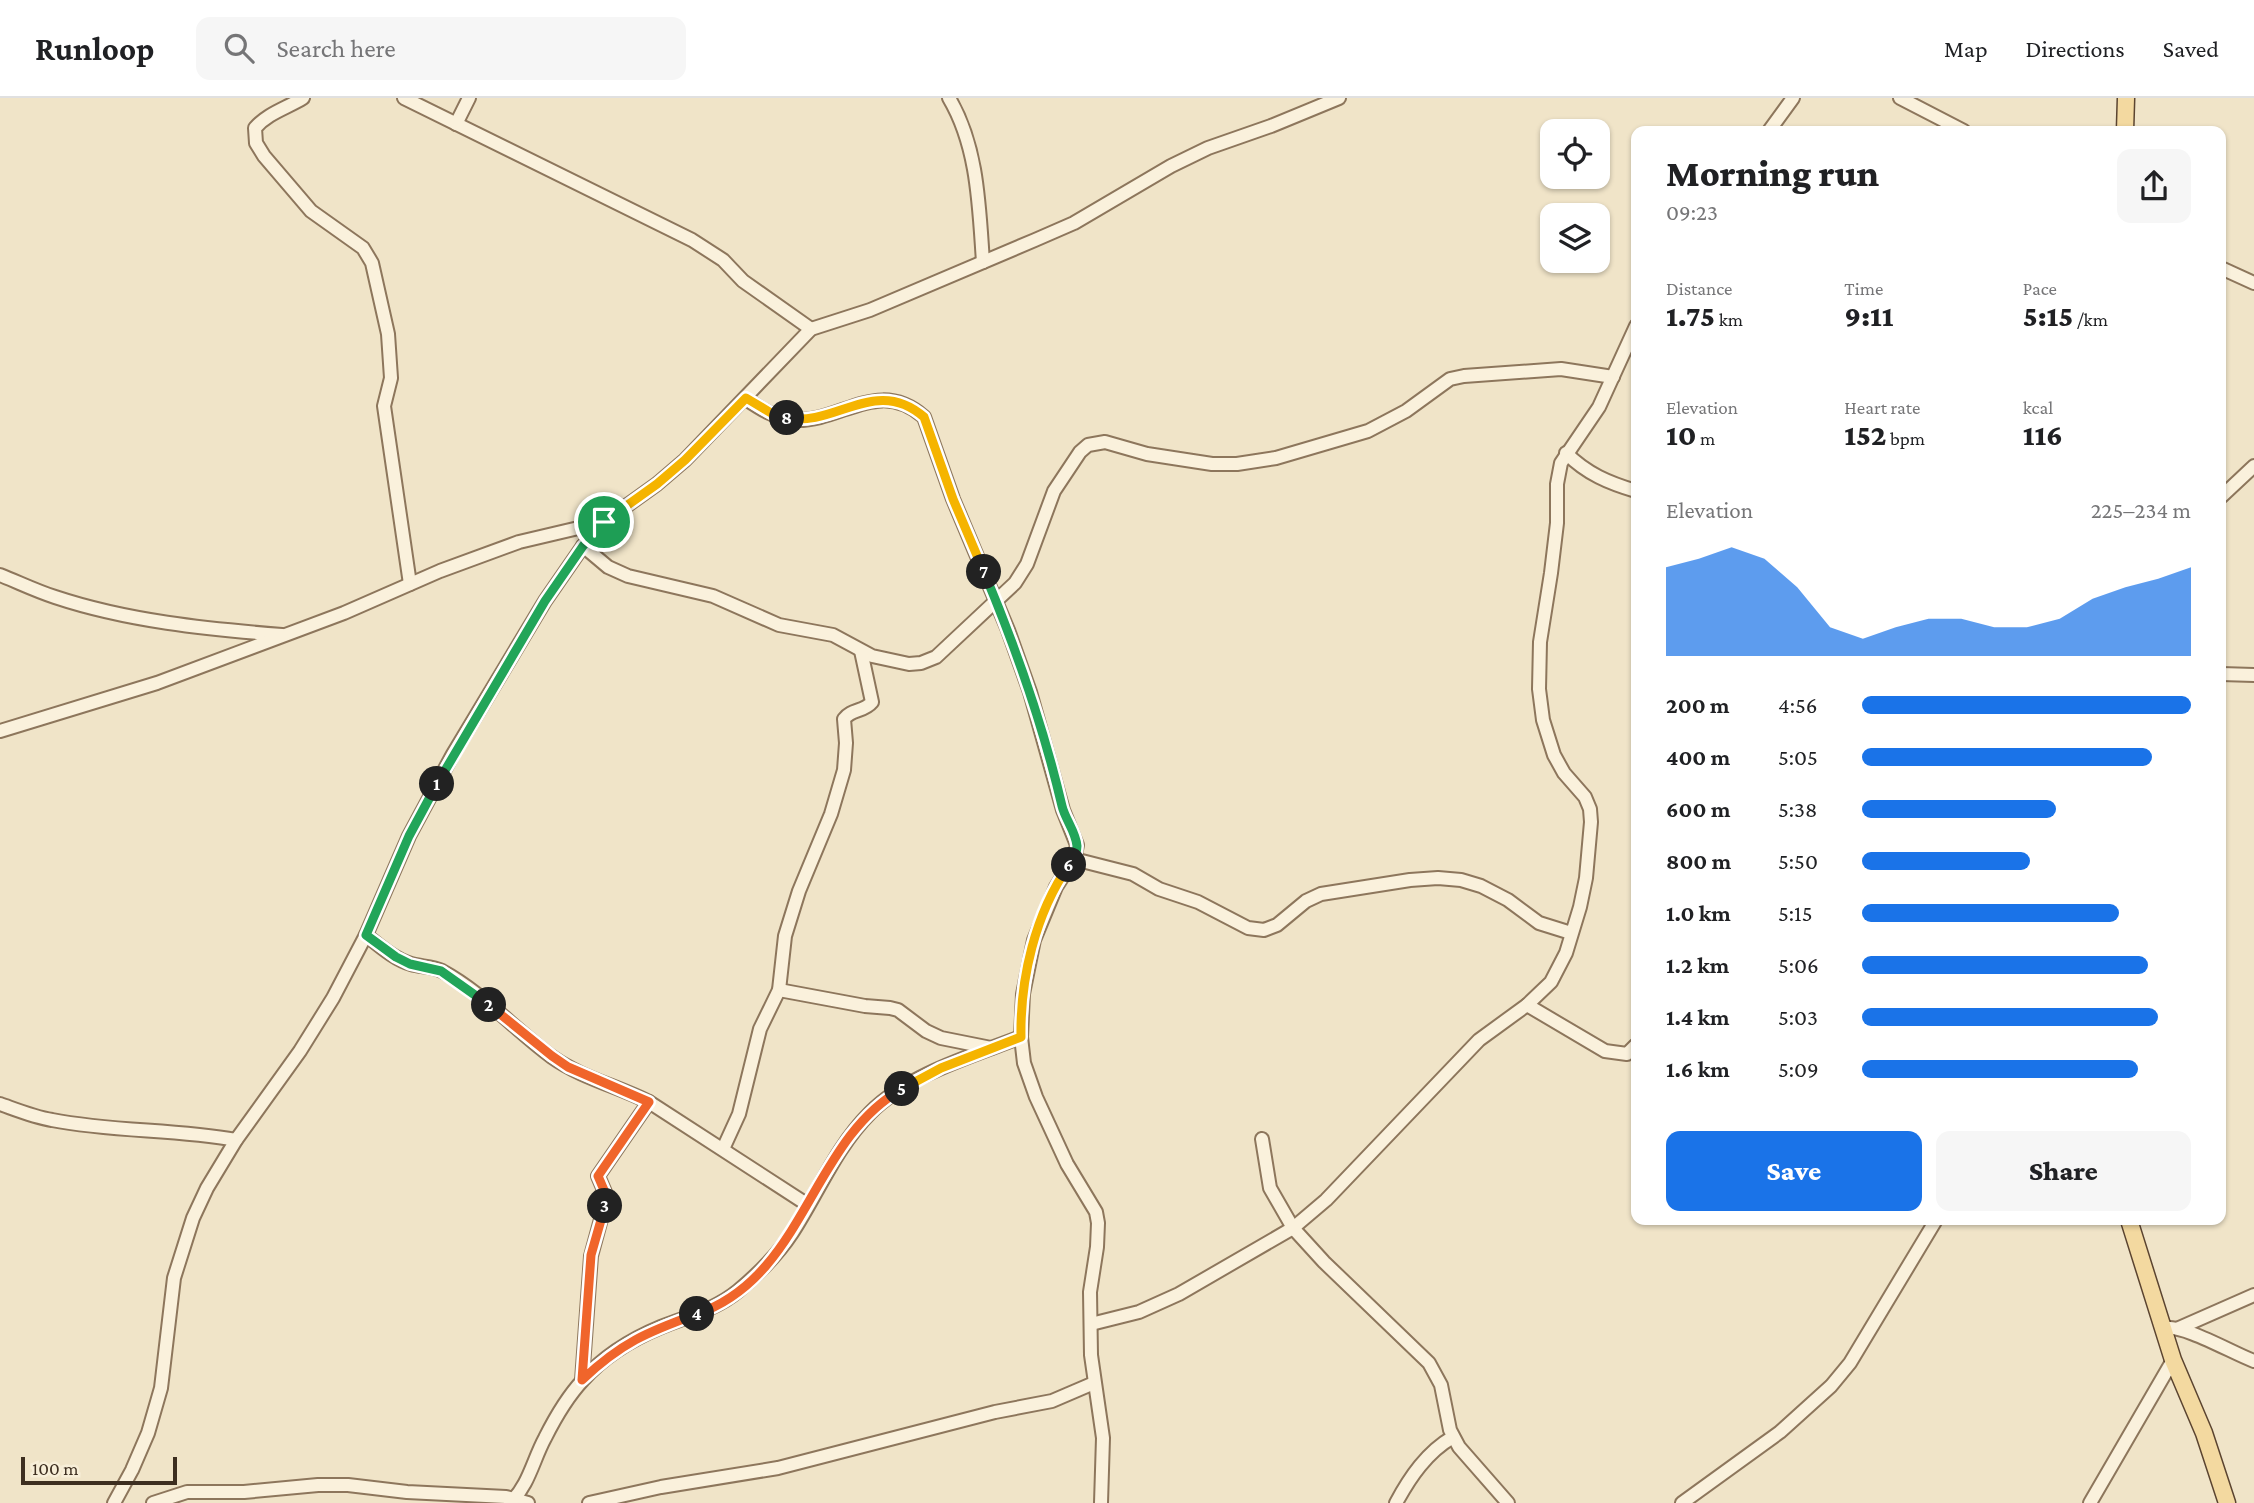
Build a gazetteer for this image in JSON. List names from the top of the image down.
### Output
{
  "scale_bar": "100 m",
  "page": {
    "header": "Runloop",
    "search": "Search here",
    "nav": ["Map", "Directions", "Saved"],
    "heading": ["Morning run", "09:23"],
    "stats": [
      ["Distance", "1.75 km"],
      ["Time", "9:11"],
      ["Pace", "5:15 /km"],
      ["Elevation", "10 m"],
      ["Heart rate", "152 bpm"],
      ["kcal", "116"]
    ],
    "pins": [
      "8",
      "7",
      "1",
      "6",
      "2",
      "5",
      "3",
      "4"
    ],
    "chart": ["Elevation", "225–234 m"],
    "list": [
      {
        "name": "200 m",
        "note": "4:56"
      },
      {
        "name": "400 m",
        "note": "5:05"
      },
      {
        "name": "600 m",
        "note": "5:38"
      },
      {
        "name": "800 m",
        "note": "5:50"
      },
      {
        "name": "1.0 km",
        "note": "5:15"
      },
      {
        "name": "1.2 km",
        "note": "5:06"
      },
      {
        "name": "1.4 km",
        "note": "5:03"
      },
      {
        "name": "1.6 km",
        "note": "5:09"
      }
    ],
    "buttons": ["Save", "Share"],
    "scale": "100 m"
  }
}
